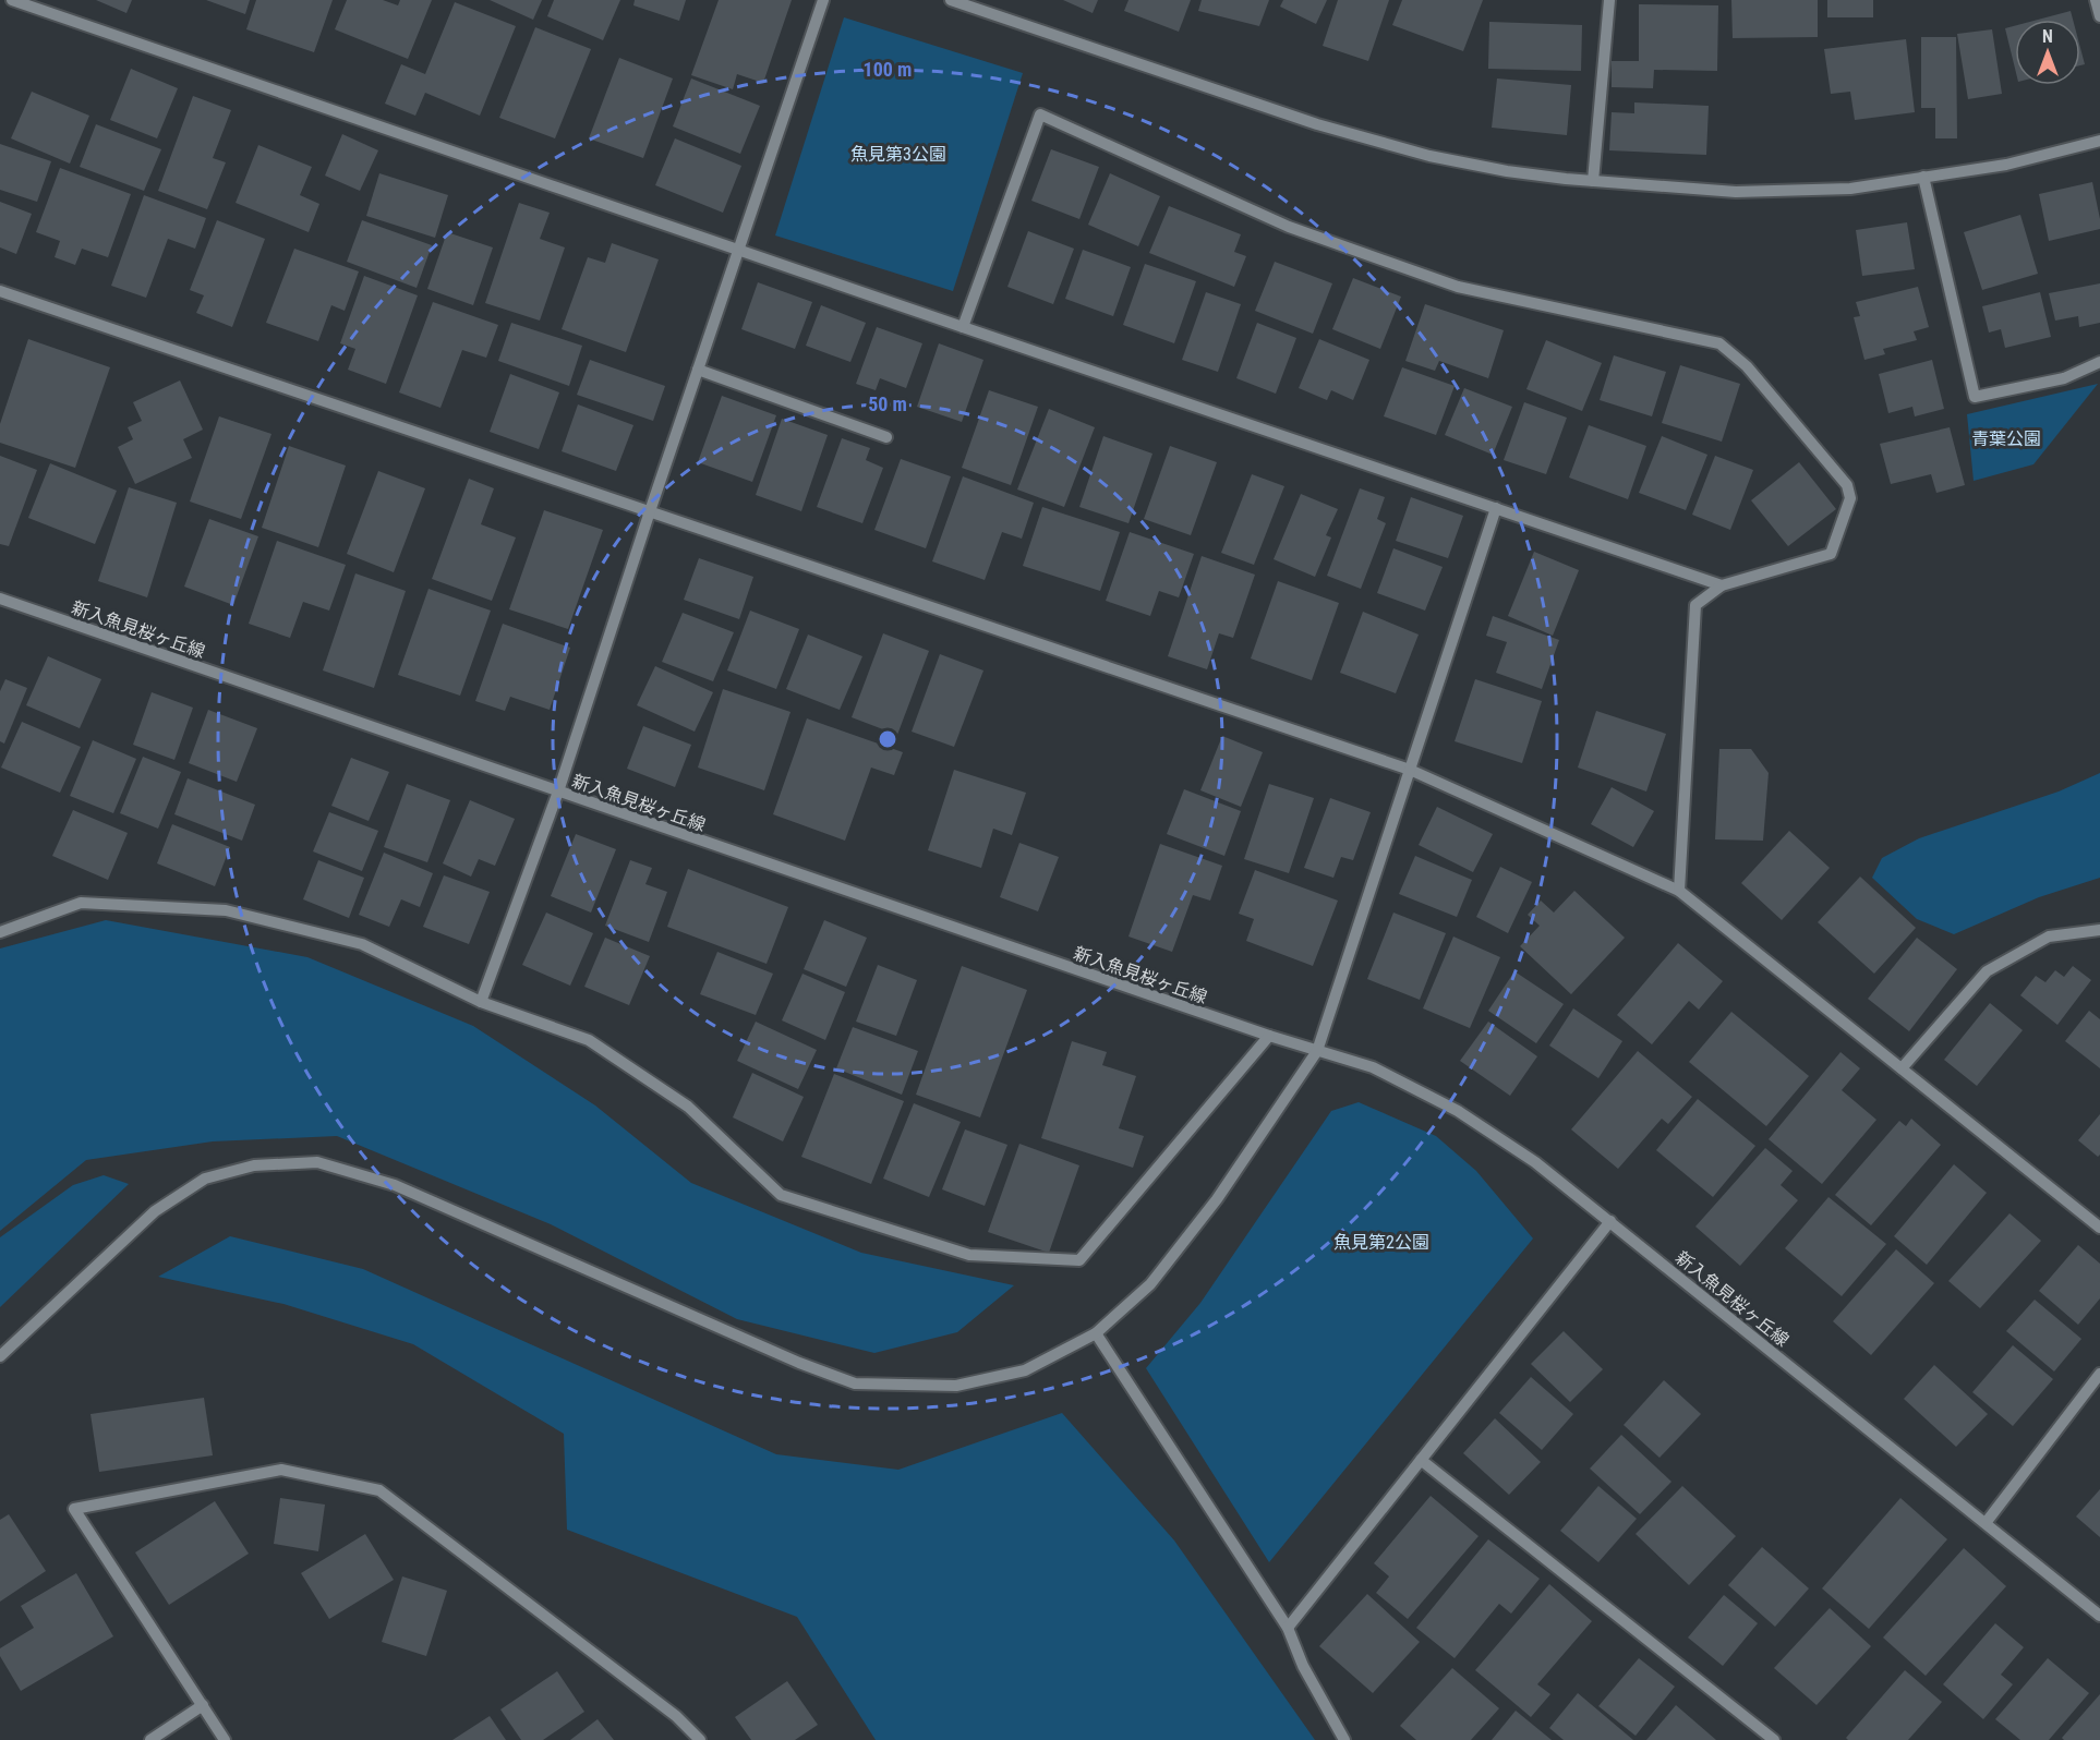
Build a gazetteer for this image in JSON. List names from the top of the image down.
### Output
{
  "streets": {
    "street": ["新入魚見桜ヶ丘線"]
  },
  "parks": ["魚見第3公園", "青葉公園", "魚見第2公園"],
  "north": "top",
  "rings": ["100 m", "50 m"]
}
